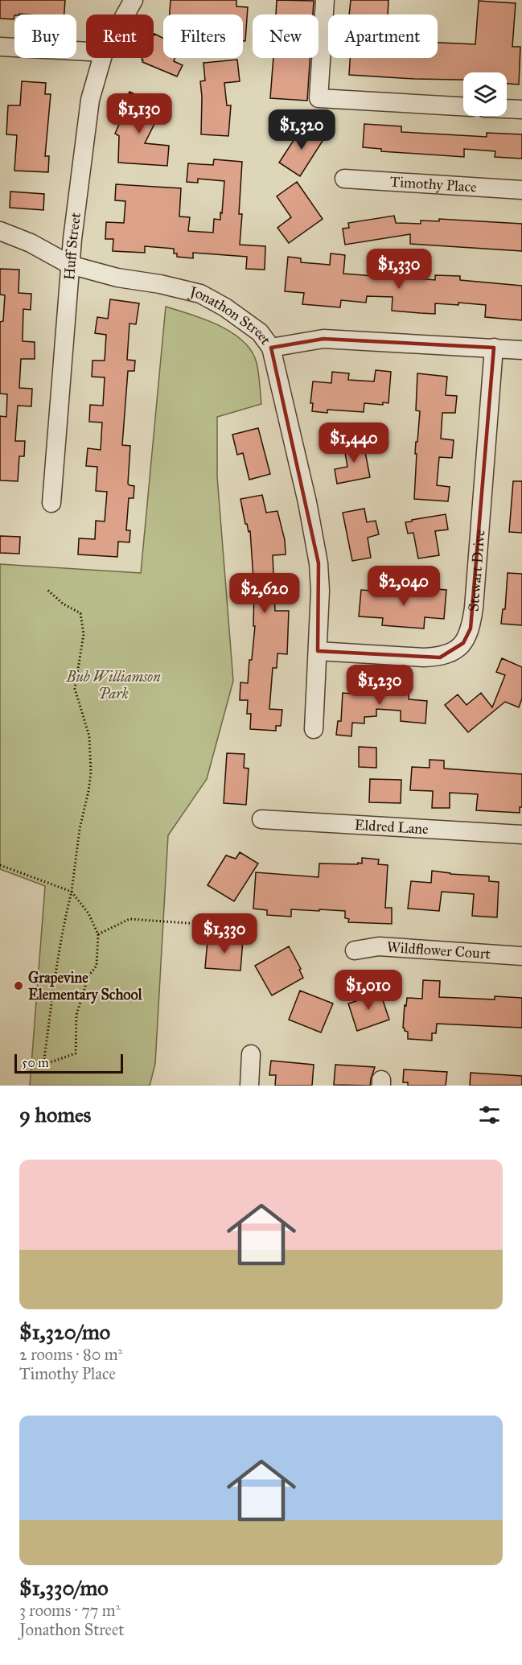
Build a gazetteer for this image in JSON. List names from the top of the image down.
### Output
{
  "streets": {
    "street": [
      "Timothy Place",
      "Huff Street",
      "Jonathon Street",
      "Stewart Drive",
      "Eldred Lane",
      "Wildflower Court"
    ]
  },
  "crossings": [
    ["Huff Street", "Jonathon Street"],
    ["Jonathon Street", "Stewart Drive"]
  ],
  "parks": ["Bub Williamson Park"],
  "places": ["Grapevine Elementary School"],
  "scale_bar": "50 m",
  "page": {
    "chip": [
      "Buy",
      "Rent",
      "Filters",
      "New",
      "Apartment"
    ],
    "price": [
      "$1,130",
      "$1,320",
      "$1,330",
      "$1,440",
      "$2,040",
      "$2,620",
      "$1,230",
      "$1,330",
      "$1,010"
    ],
    "scale": "50 m",
    "heading": "9 homes",
    "list": [
      {
        "name": "$1,320/mo",
        "note": "2 rooms · 80 m² · Timothy Place"
      },
      {
        "name": "$1,330/mo",
        "note": "3 rooms · 77 m² · Jonathon Street"
      }
    ]
  }
}
